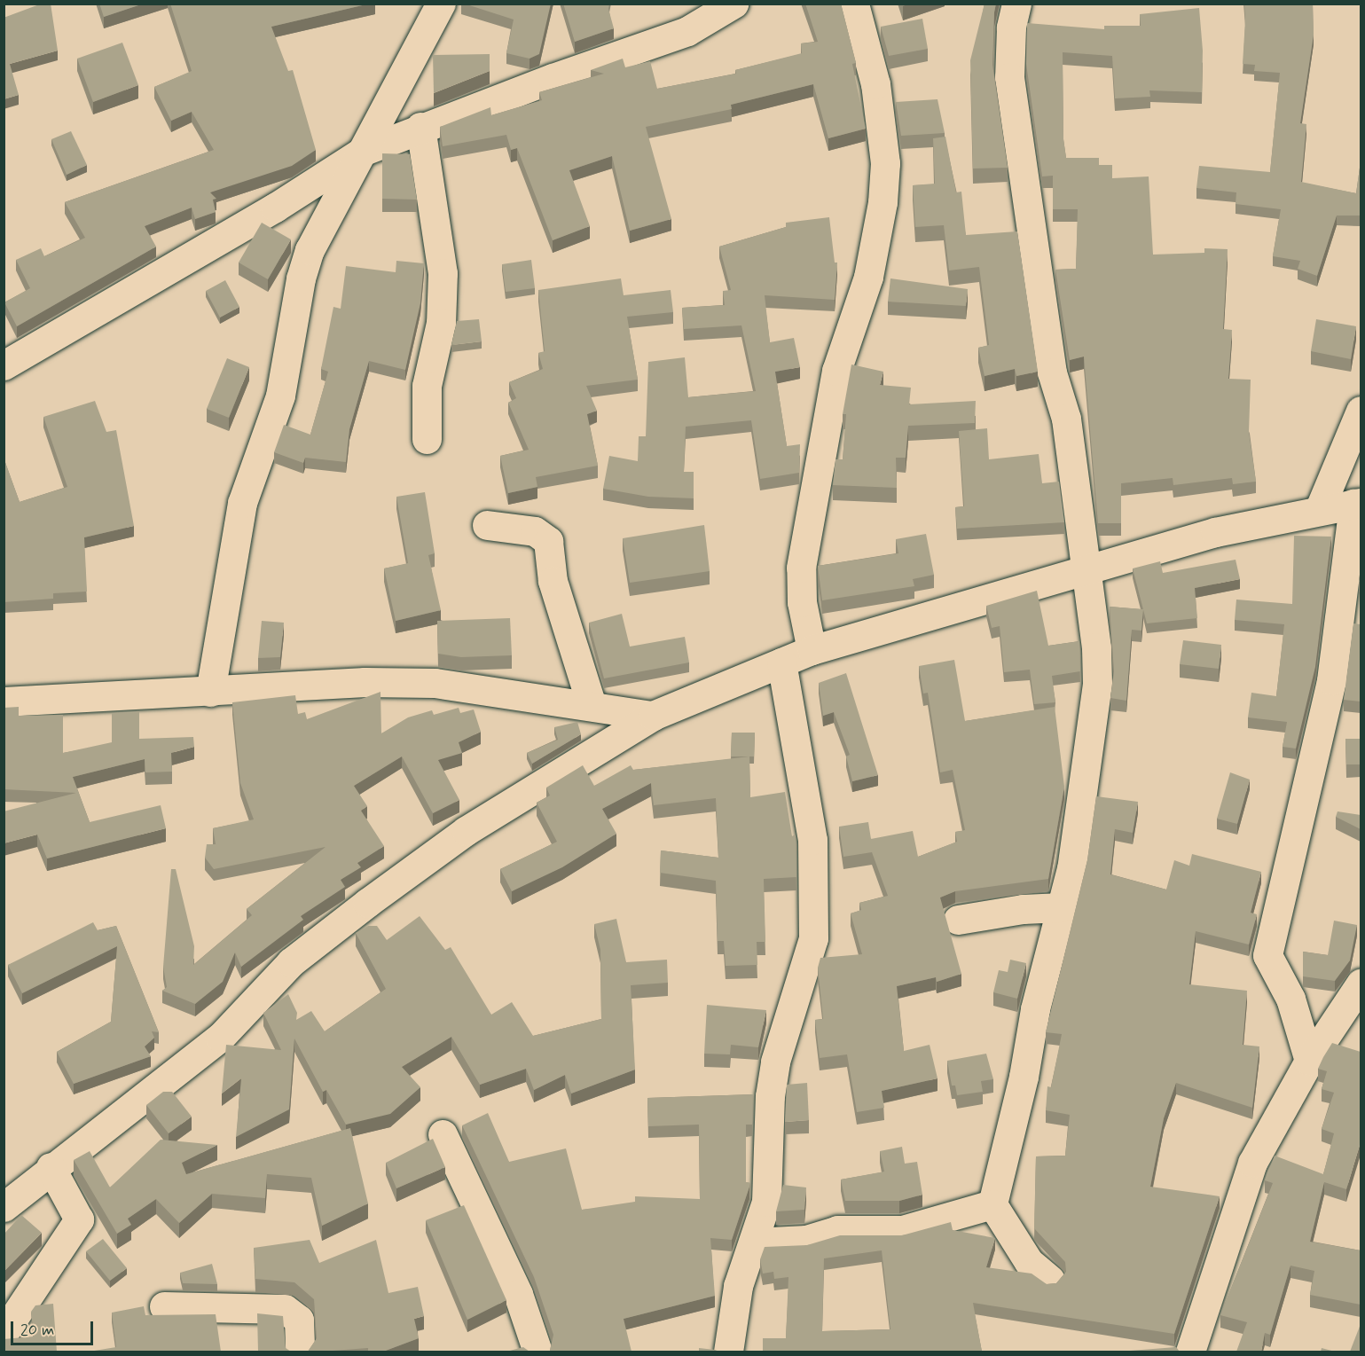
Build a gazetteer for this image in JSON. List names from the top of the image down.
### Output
{
  "scale_bar": "20 m"
}
